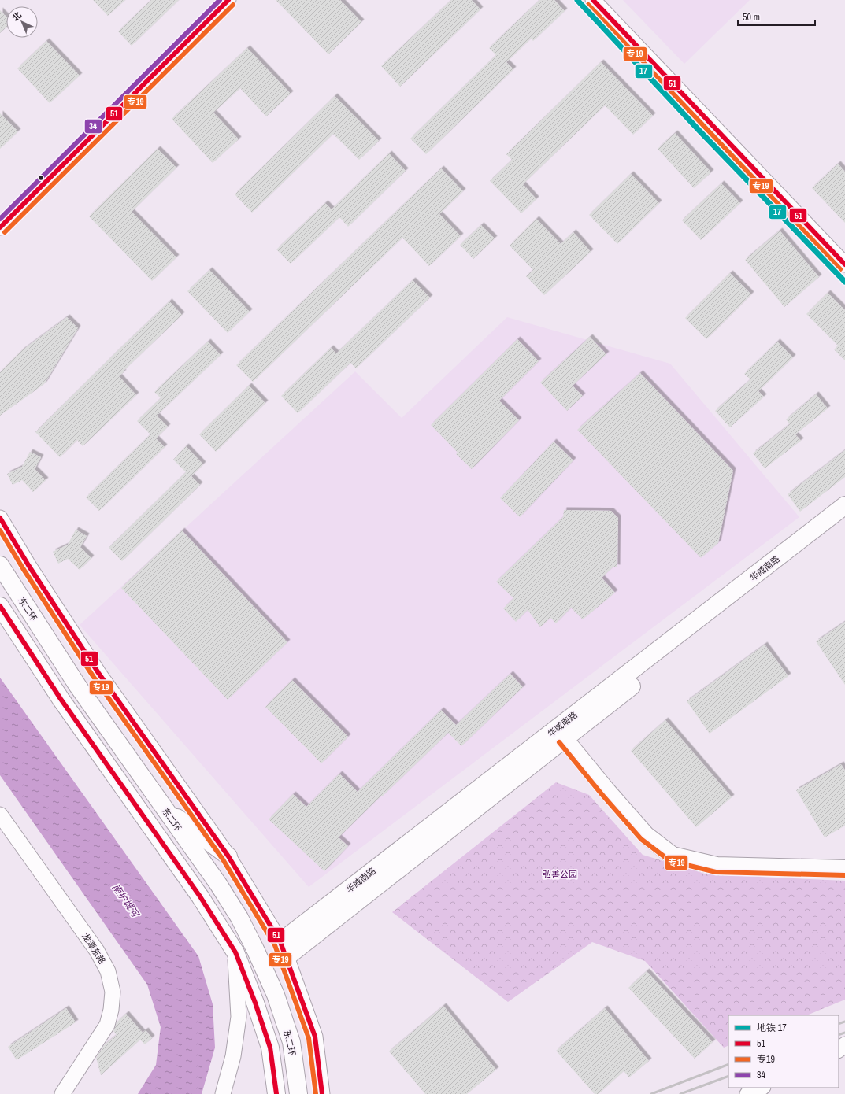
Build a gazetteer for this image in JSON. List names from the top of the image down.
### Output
{
  "streets": {
    "main road": ["华威南路", "东二环"],
    "street": ["龙潭东路"]
  },
  "water": ["南护城河"],
  "parks": ["弘善公园"],
  "lines": [
    "metro line 17",
    "transit line 51",
    "transit line 34",
    "transit line 专19"
  ],
  "legend": [
    "地铁 17",
    "51",
    "专19",
    "34"
  ],
  "scale_bar": "50 m",
  "north": "top left"
}
